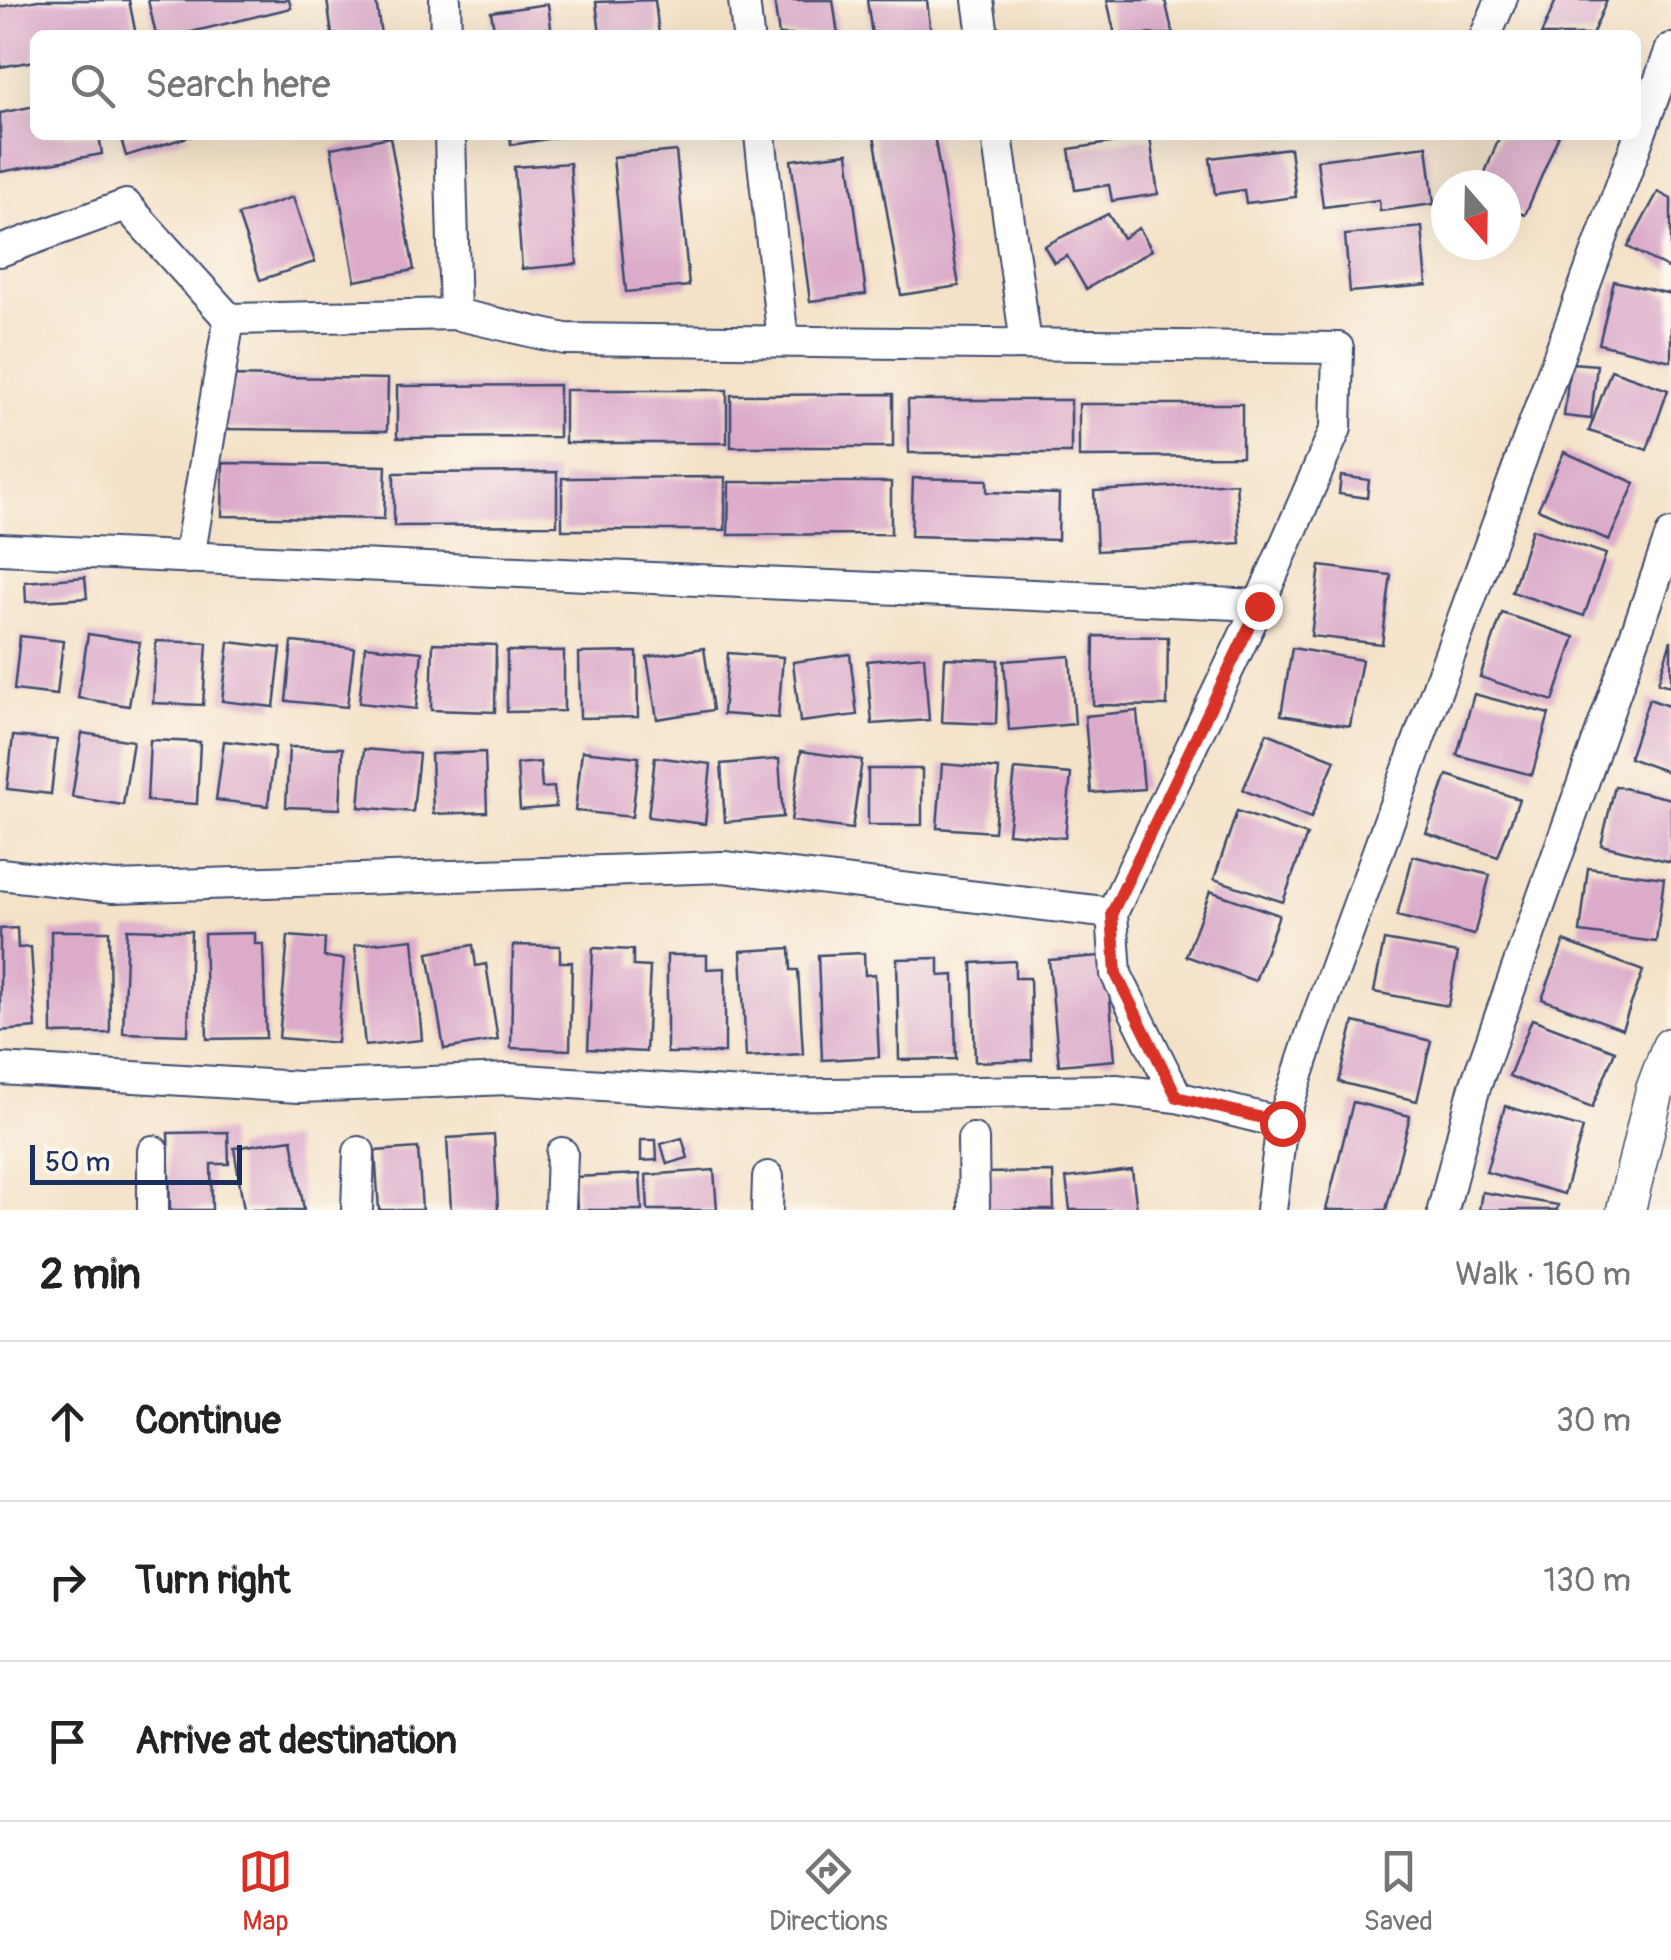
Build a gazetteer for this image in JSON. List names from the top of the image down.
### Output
{
  "scale_bar": "50 m",
  "north": "bottom",
  "page": {
    "search": "Search here",
    "scale": "50 m",
    "heading": ["2 min", "Walk · 160 m"],
    "list": [
      ["Continue", "30 m"],
      ["Turn right", "130 m"],
      "Arrive at destination"
    ],
    "nav": ["Map", "Directions", "Saved"]
  }
}
